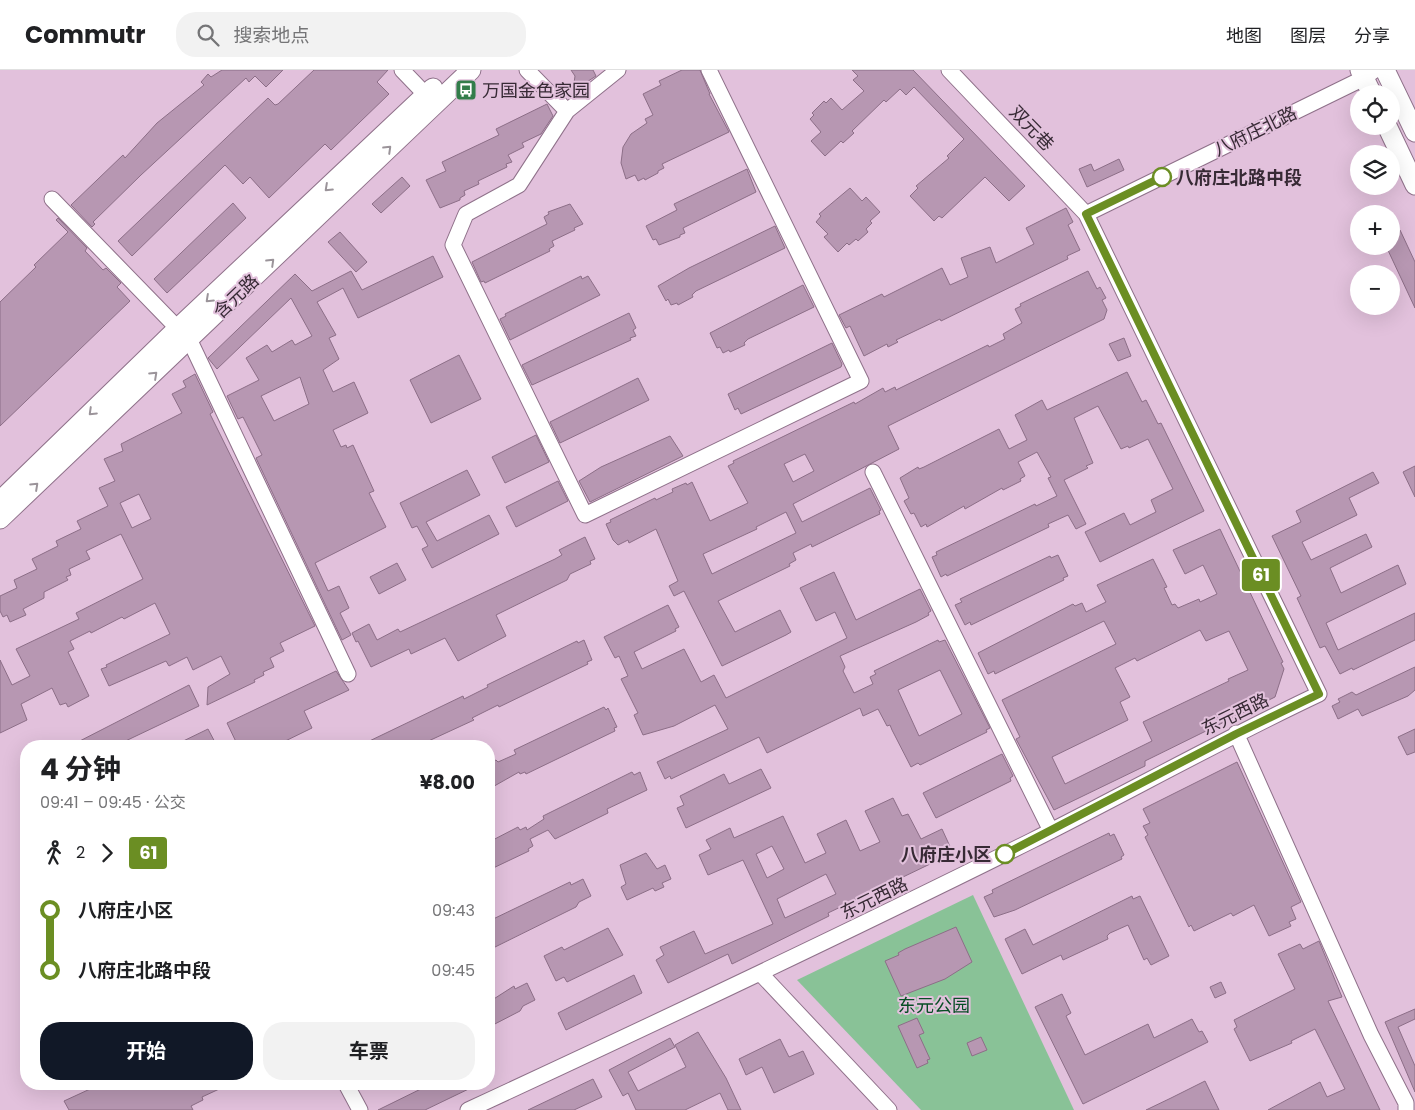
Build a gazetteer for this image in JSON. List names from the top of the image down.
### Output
{
  "streets": {
    "main road": ["含元路"],
    "street": ["双元巷", "八府庄北路", "东元西路"]
  },
  "crossings": [
    ["双元巷", "八府庄北路"],
    ["双元巷", "东元西路"],
    ["八府庄北路", "东元西路"]
  ],
  "parks": ["东元公园"],
  "places": {
    "bus stop": ["万国金色家园"],
    "other": ["八府庄北路中段", "八府庄小区"]
  },
  "lines": ["bus line 61"],
  "page": {
    "header": "Commutr",
    "search": "搜索地点",
    "nav": ["地图", "图层", "分享"],
    "on_map": "61",
    "map_buttons": ["+", "−"],
    "heading": ["4 分钟", "09:41 – 09:45 · 公交", "¥8.00"],
    "legs": ["2", "61"],
    "list": [
      {
        "name": "八府庄小区",
        "value": "09:43"
      },
      {
        "name": "八府庄北路中段",
        "value": "09:45"
      }
    ],
    "buttons": ["开始", "车票"]
  }
}
